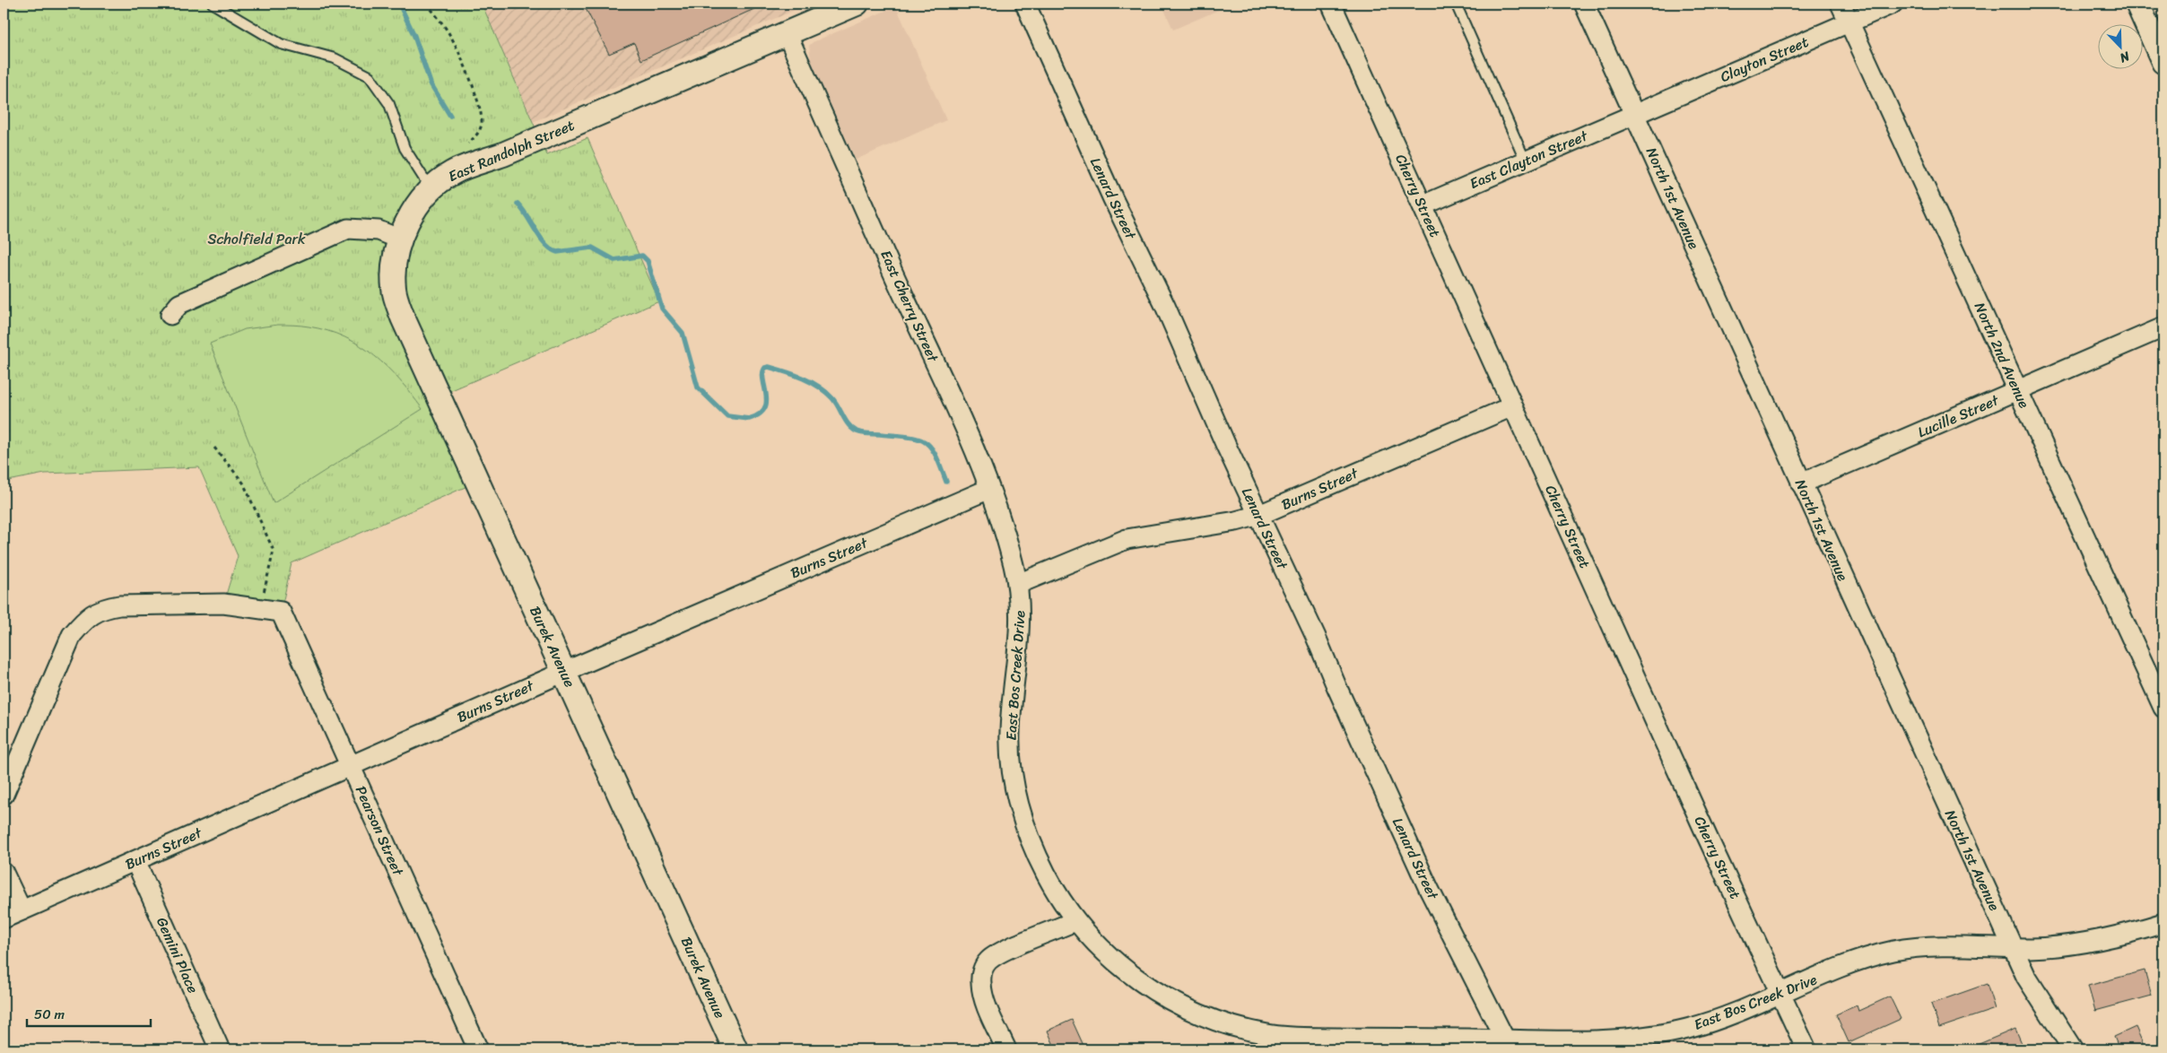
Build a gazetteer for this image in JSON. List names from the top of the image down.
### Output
{
  "streets": {
    "street": [
      "Clayton Street",
      "East Randolph Street",
      "East Clayton Street",
      "Cherry Street",
      "Lenard Street",
      "North 1st Avenue",
      "East Cherry Street",
      "North 2nd Avenue",
      "Lucille Street",
      "Burns Street",
      "Burek Avenue",
      "East Bos Creek Drive",
      "Pearson Street",
      "Gemini Place"
    ]
  },
  "crossings": [
    ["Clayton Street", "East Clayton Street"],
    ["Clayton Street", "North 1st Avenue"],
    ["Clayton Street", "North 2nd Avenue"],
    ["East Randolph Street", "East Cherry Street"],
    ["East Randolph Street", "Burek Avenue"],
    ["East Clayton Street", "Cherry Street"],
    ["East Clayton Street", "North 1st Avenue"],
    ["Cherry Street", "Burns Street"],
    ["Cherry Street", "East Bos Creek Drive"],
    ["Lenard Street", "Burns Street"],
    ["Lenard Street", "East Bos Creek Drive"],
    ["North 1st Avenue", "Lucille Street"],
    ["North 1st Avenue", "East Bos Creek Drive"],
    ["East Cherry Street", "Burns Street"],
    ["East Cherry Street", "East Bos Creek Drive"],
    ["North 2nd Avenue", "Lucille Street"],
    ["Burns Street", "Burek Avenue"],
    ["Burns Street", "East Bos Creek Drive"],
    ["Burns Street", "Pearson Street"],
    ["Burns Street", "Gemini Place"]
  ],
  "parks": ["Scholfield Park"],
  "scale_bar": "50 m",
  "north": "bottom right"
}
